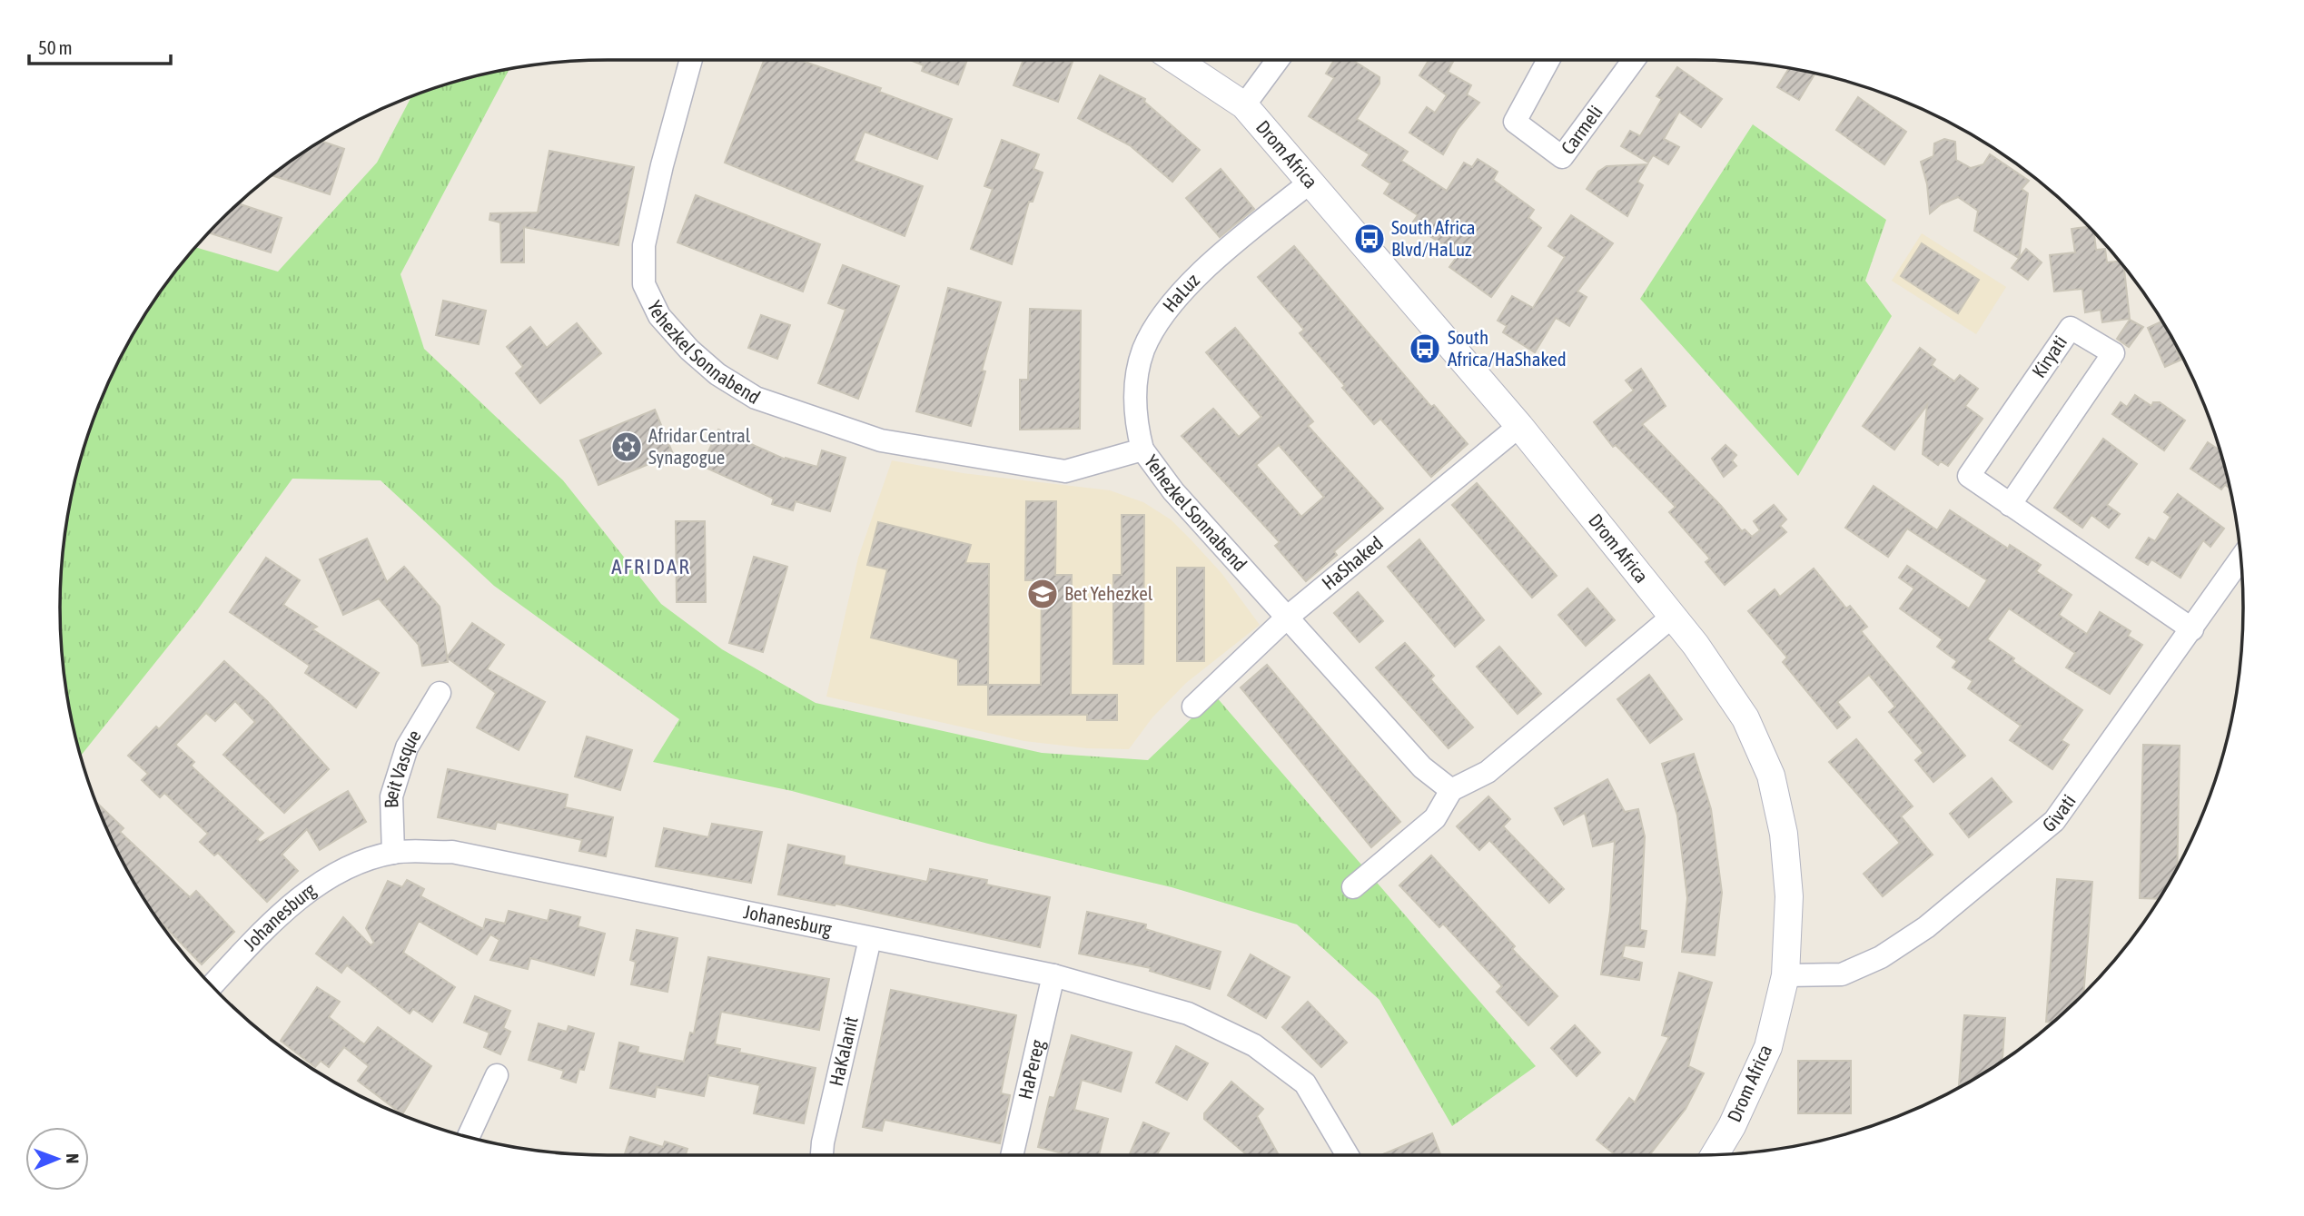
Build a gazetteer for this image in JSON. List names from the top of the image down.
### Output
{
  "streets": {
    "street": [
      "Carmeli",
      "Drom Africa",
      "HaLuz",
      "Yehezkel Sonnabend",
      "Kiryati",
      "HaShaked",
      "Beit Vasque",
      "Givati",
      "Johanesburg",
      "HaKalanit",
      "HaPereg"
    ]
  },
  "crossings": [
    ["Drom Africa", "HaLuz"],
    ["Drom Africa", "HaShaked"],
    ["Drom Africa", "Givati"],
    ["HaLuz", "Yehezkel Sonnabend"],
    ["Yehezkel Sonnabend", "HaShaked"],
    ["Kiryati", "Givati"],
    ["Beit Vasque", "Johanesburg"],
    ["Johanesburg", "HaKalanit"],
    ["Johanesburg", "HaPereg"]
  ],
  "districts": ["AFRIDAR"],
  "places": {
    "bus stop": ["South Africa Blvd/HaLuz", "South Africa/HaShaked"],
    "synagogue": ["Afridar Central Synagogue"],
    "school or university": ["Bet Yehezkel"]
  },
  "scale_bar": "50 m",
  "north": "right"
}
